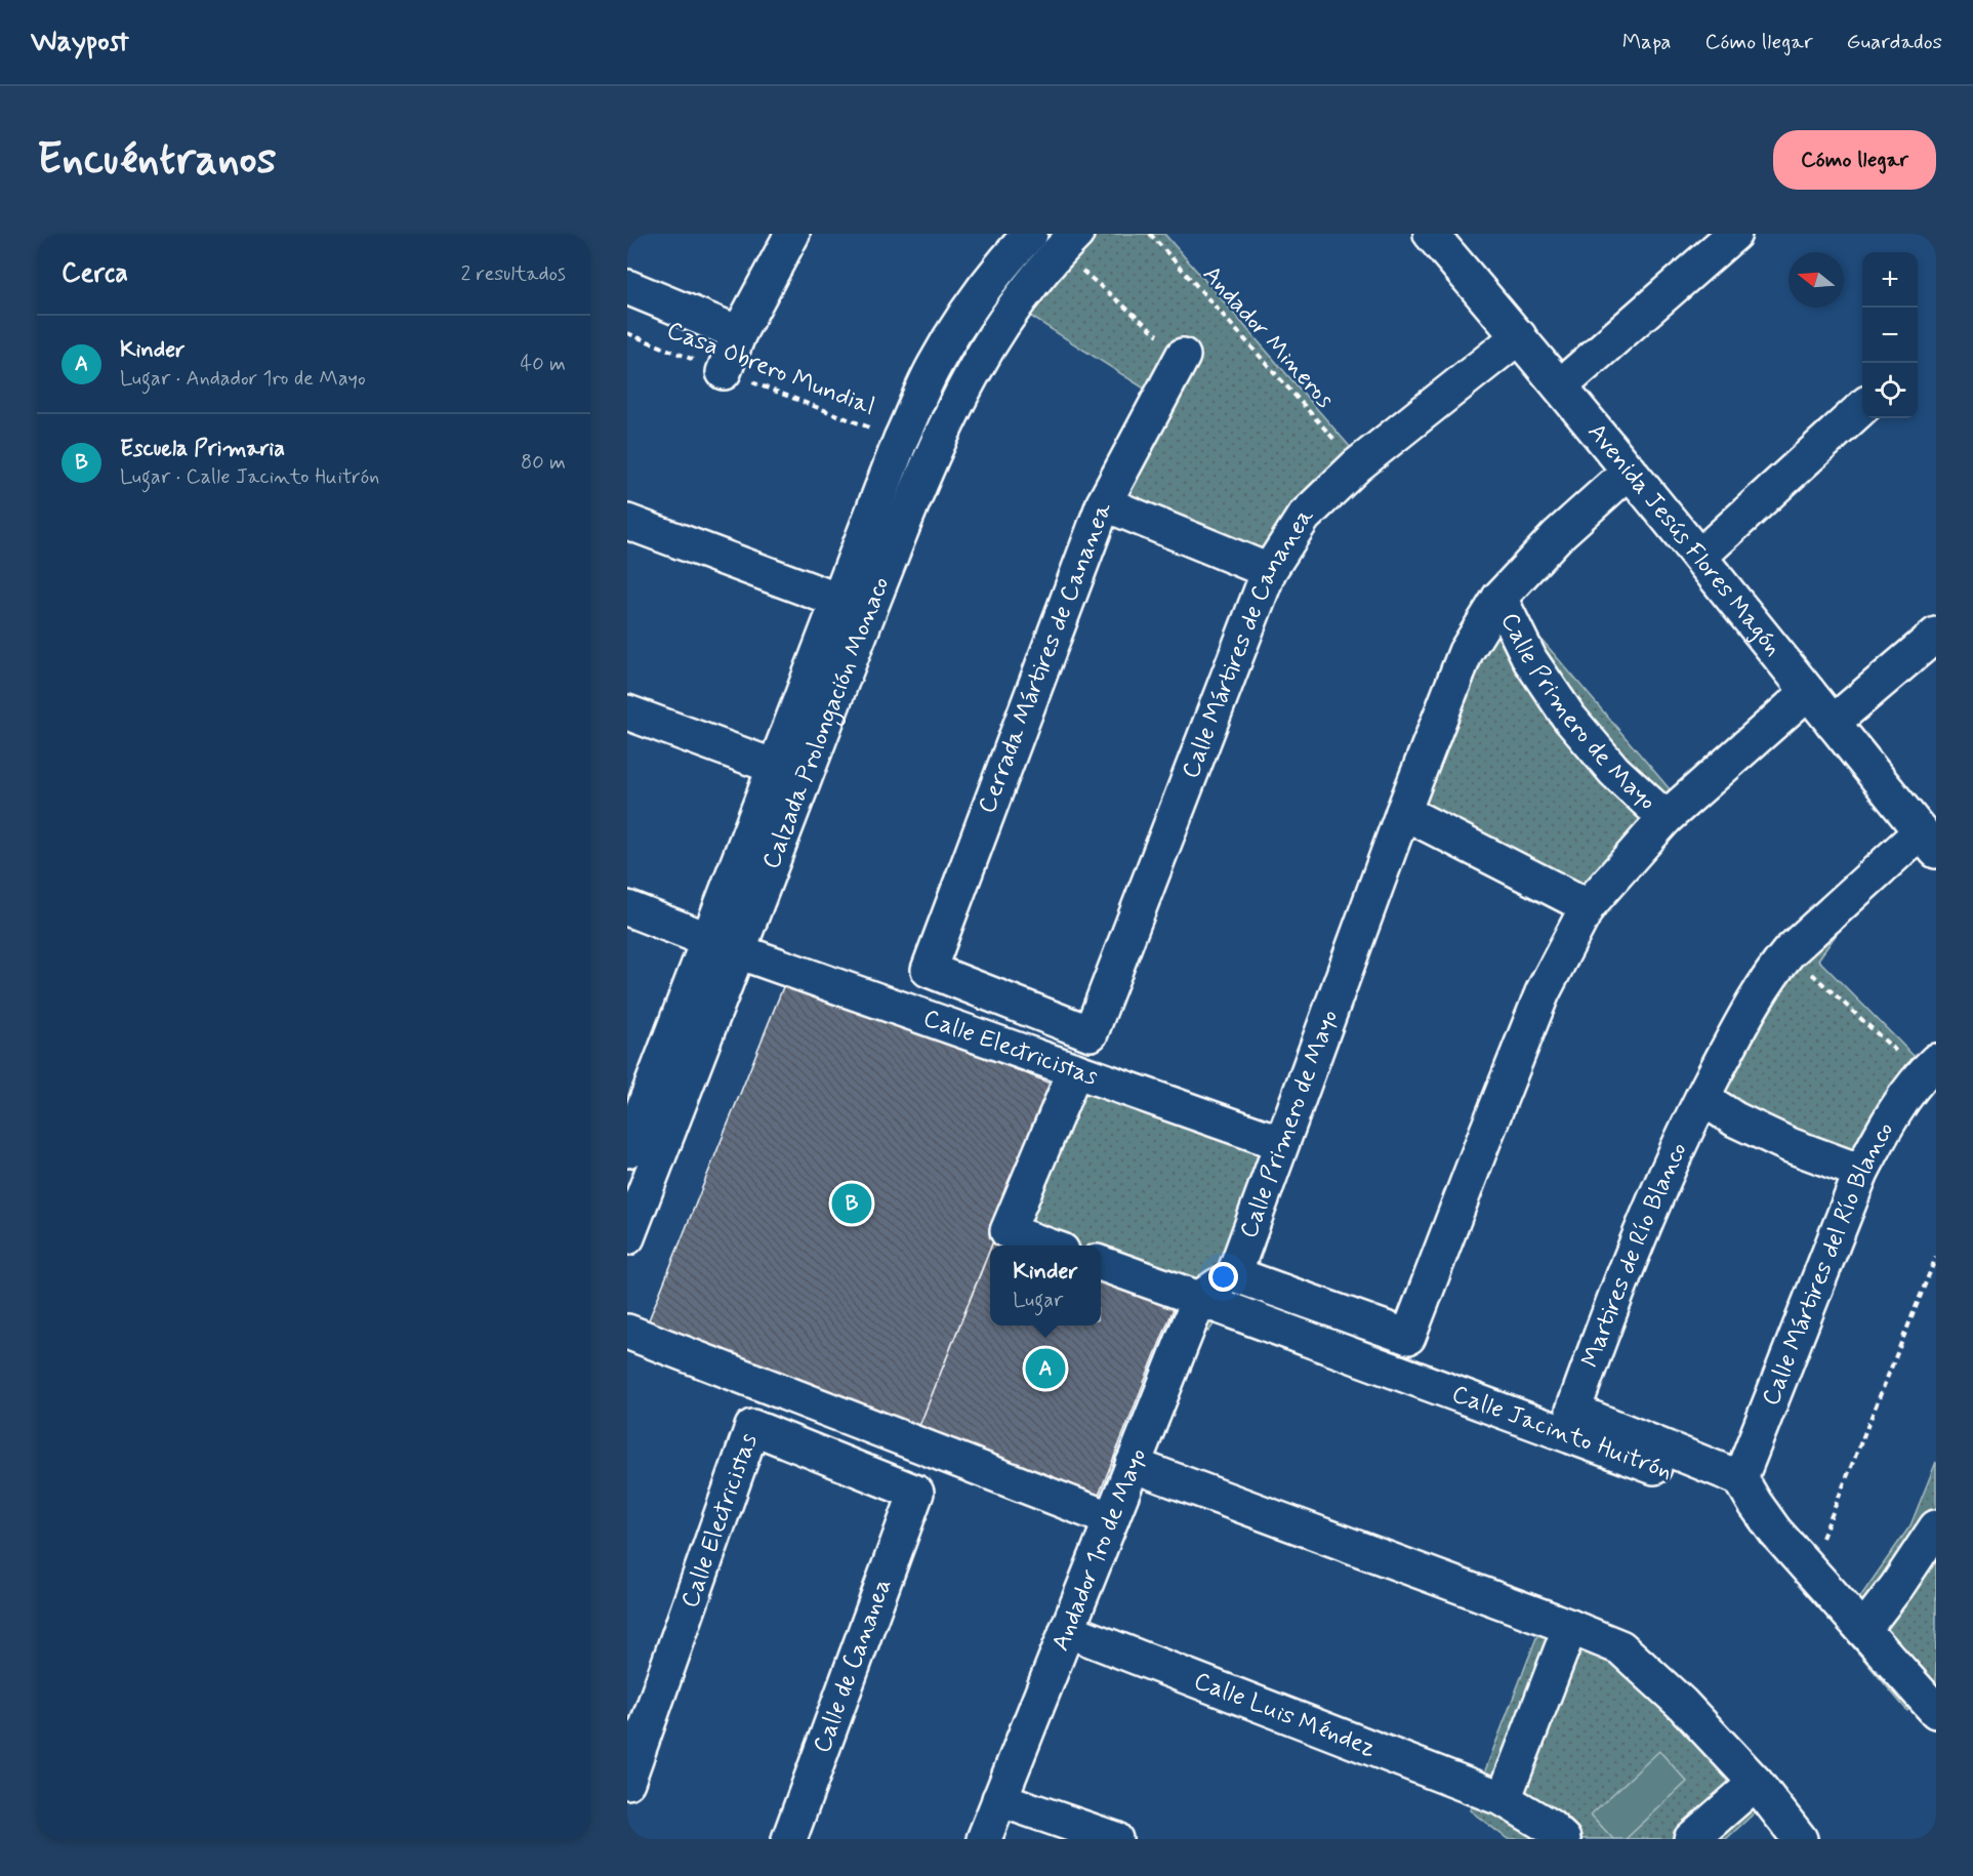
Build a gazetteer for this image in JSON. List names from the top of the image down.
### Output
{
  "streets": {
    "street": [
      "Avenida Jesús Flores Magón",
      "Calle Mártires de Cananea",
      "Cerrada Mártires de Cananea",
      "Calle Primero de Mayo",
      "Calzada Prolongación Monaco",
      "Calle Electricistas",
      "Martires de Río Blanco",
      "Calle Mártires del Río Blanco",
      "Calle Jacinto Huitrón",
      "Andador 1ro de Mayo",
      "Calle de Cananea",
      "Calle Luis Méndez"
    ],
    "path": ["Andador Mineros", "Casa Obrero Mundial"]
  },
  "crossings": [
    ["Andador Mineros", "Calle Mártires de Cananea"],
    ["Casa Obrero Mundial", "Calzada Prolongación Monaco"],
    ["Avenida Jesús Flores Magón", "Calle Mártires de Cananea"],
    ["Avenida Jesús Flores Magón", "Calle Primero de Mayo"],
    ["Calle Mártires de Cananea", "Cerrada Mártires de Cananea"],
    ["Calle Primero de Mayo", "Calle Electricistas"],
    ["Calzada Prolongación Monaco", "Calle Electricistas"],
    ["Calle Electricistas", "Calle de Cananea"],
    ["Martires de Río Blanco", "Calle Mártires del Río Blanco"],
    ["Martires de Río Blanco", "Calle Jacinto Huitrón"],
    ["Calle Mártires del Río Blanco", "Calle Jacinto Huitrón"],
    ["Calle Jacinto Huitrón", "Andador 1ro de Mayo"],
    ["Andador 1ro de Mayo", "Calle Luis Méndez"]
  ],
  "north": "left",
  "page": {
    "header": "Waypost",
    "nav": ["Mapa", "Cómo llegar", "Guardados"],
    "buttons": "Cómo llegar",
    "title": "Encuéntranos",
    "heading": ["Cerca", "2 resultados"],
    "map_buttons": ["+", "−"],
    "list": [
      {
        "mark": "A",
        "name": "Kinder",
        "note": "Lugar · Andador 1ro de Mayo",
        "value": "40 m"
      },
      {
        "mark": "B",
        "name": "Escuela Primaria",
        "note": "Lugar · Calle Jacinto Huitrón",
        "value": "80 m"
      }
    ],
    "pins": ["B", "A"],
    "popup": ["Kinder", "Lugar"]
  }
}
